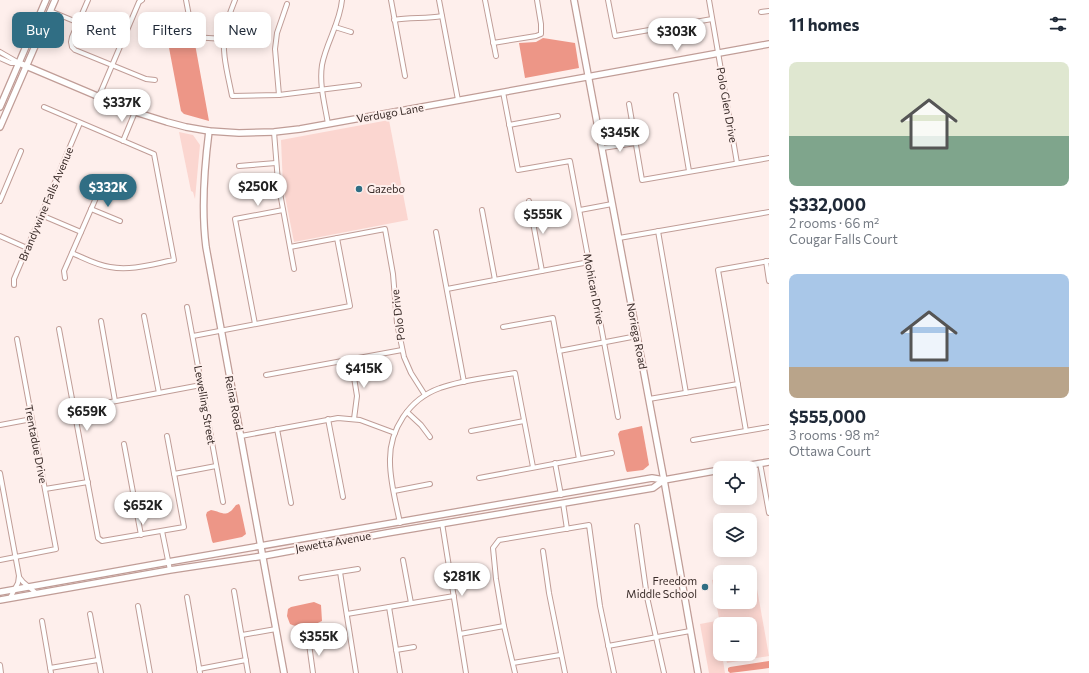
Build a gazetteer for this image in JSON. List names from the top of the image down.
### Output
{
  "streets": {
    "street": [
      "Polo Glen Drive",
      "Verdugo Lane",
      "Brandywine Falls Avenue",
      "Mohican Drive",
      "Polo Drive",
      "Noriega Road",
      "Reina Road",
      "Lewelling Street",
      "Trentadue Drive",
      "Jewetta Avenue"
    ]
  },
  "crossings": [
    ["Polo Glen Drive", "Verdugo Lane"],
    ["Verdugo Lane", "Noriega Road"],
    ["Verdugo Lane", "Reina Road"],
    ["Noriega Road", "Jewetta Avenue"],
    ["Reina Road", "Jewetta Avenue"]
  ],
  "places": ["Gazebo", "Freedom Middle School"],
  "page": {
    "heading": "11 homes",
    "chip": [
      "Buy",
      "Rent",
      "Filters",
      "New"
    ],
    "price": [
      "$303K",
      "$337K",
      "$345K",
      "$250K",
      "$332K",
      "$555K",
      "$415K",
      "$659K",
      "$652K",
      "$281K",
      "$355K"
    ],
    "list": [
      {
        "name": "$332,000",
        "note": "2 rooms · 66 m² · Cougar Falls Court"
      },
      {
        "name": "$555,000",
        "note": "3 rooms · 98 m² · Ottawa Court"
      }
    ],
    "map_buttons": ["+", "−"]
  }
}
